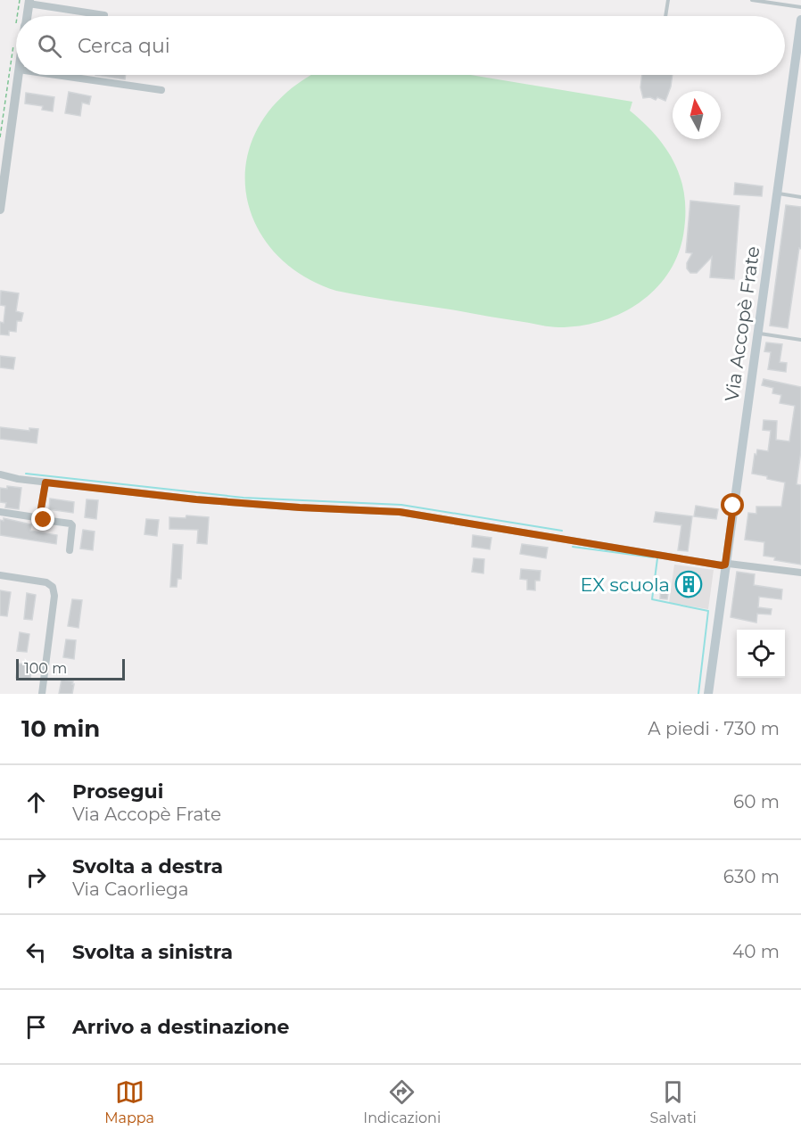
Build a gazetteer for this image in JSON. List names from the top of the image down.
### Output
{
  "streets": {
    "main road": ["Via Accopè Frate"]
  },
  "places": {
    "building": ["EX scuola"]
  },
  "scale_bar": "100 m",
  "north": "top",
  "page": {
    "search": "Cerca qui",
    "scale": "100 m",
    "heading": ["10 min", "A piedi · 730 m"],
    "list": [
      ["Prosegui", "Via Accopè Frate", "60 m"],
      ["Svolta a destra", "Via Caorliega", "630 m"],
      ["Svolta a sinistra", "40 m"],
      "Arrivo a destinazione"
    ],
    "nav": ["Mappa", "Indicazioni", "Salvati"]
  }
}
